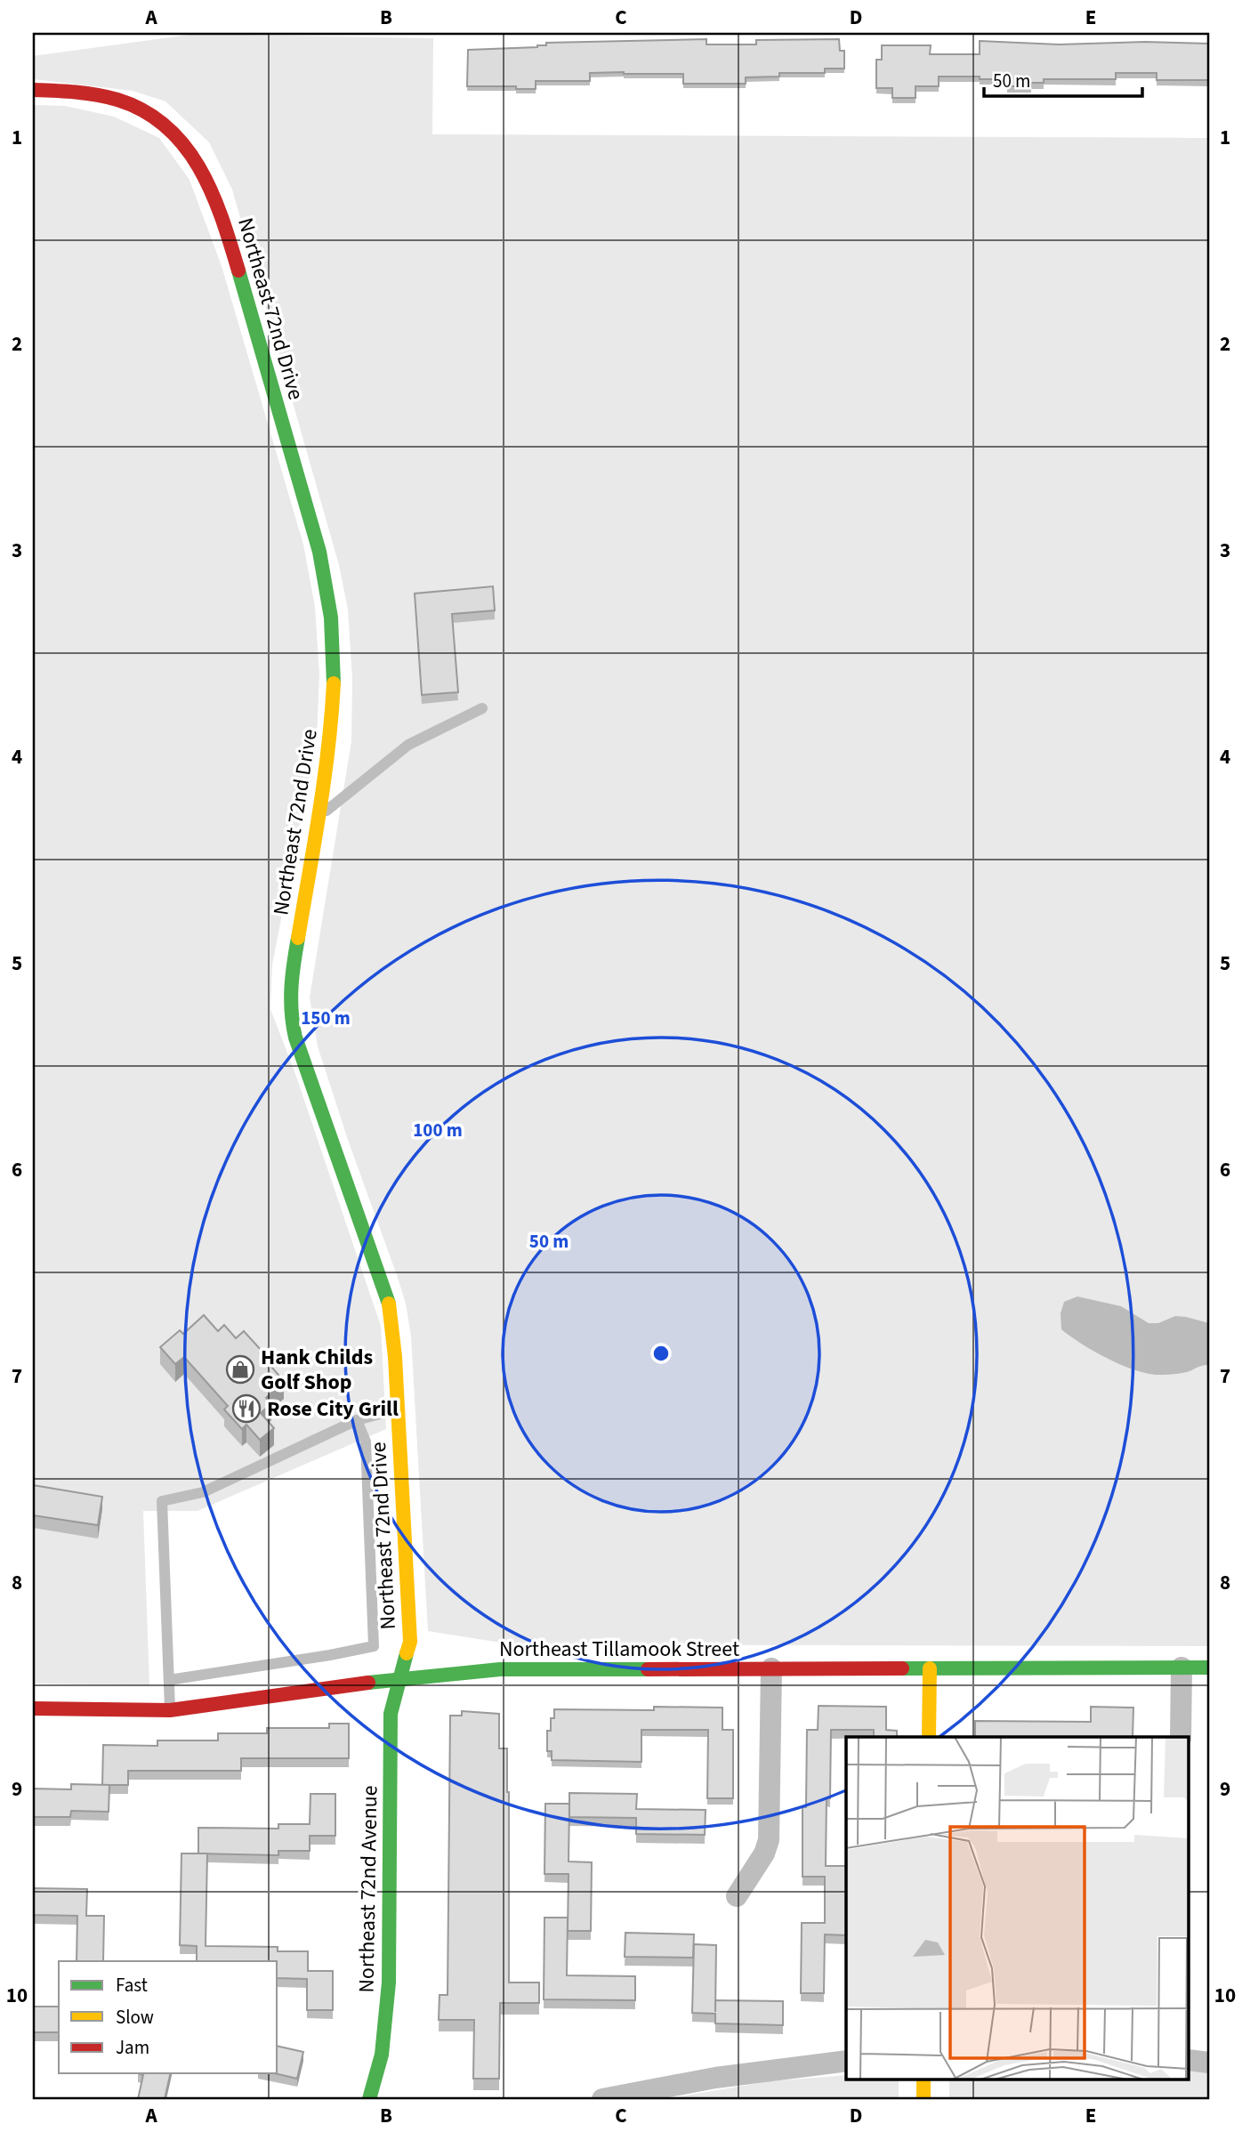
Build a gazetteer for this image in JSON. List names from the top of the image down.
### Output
{
  "streets": {
    "street": ["Northeast 72nd Drive", "Northeast Tillamook Street", "Northeast 72nd Avenue"]
  },
  "crossings": [
    ["Northeast 72nd Drive", "Northeast Tillamook Street"],
    ["Northeast 72nd Drive", "Northeast 72nd Avenue"],
    ["Northeast Tillamook Street", "Northeast 72nd Avenue"]
  ],
  "places": {
    "shop": ["Hank Childs Golf Shop"],
    "restaurant": ["Rose City Grill"]
  },
  "legend": ["Fast", "Slow", "Jam"],
  "scale_bar": "50 m",
  "grid": {
    "columns": [
      "A",
      "B",
      "C",
      "D",
      "E"
    ],
    "rows": [
      "1",
      "2",
      "3",
      "4",
      "5",
      "6",
      "7",
      "8",
      "9",
      "10"
    ]
  },
  "rings": ["150 m", "100 m", "50 m"]
}
